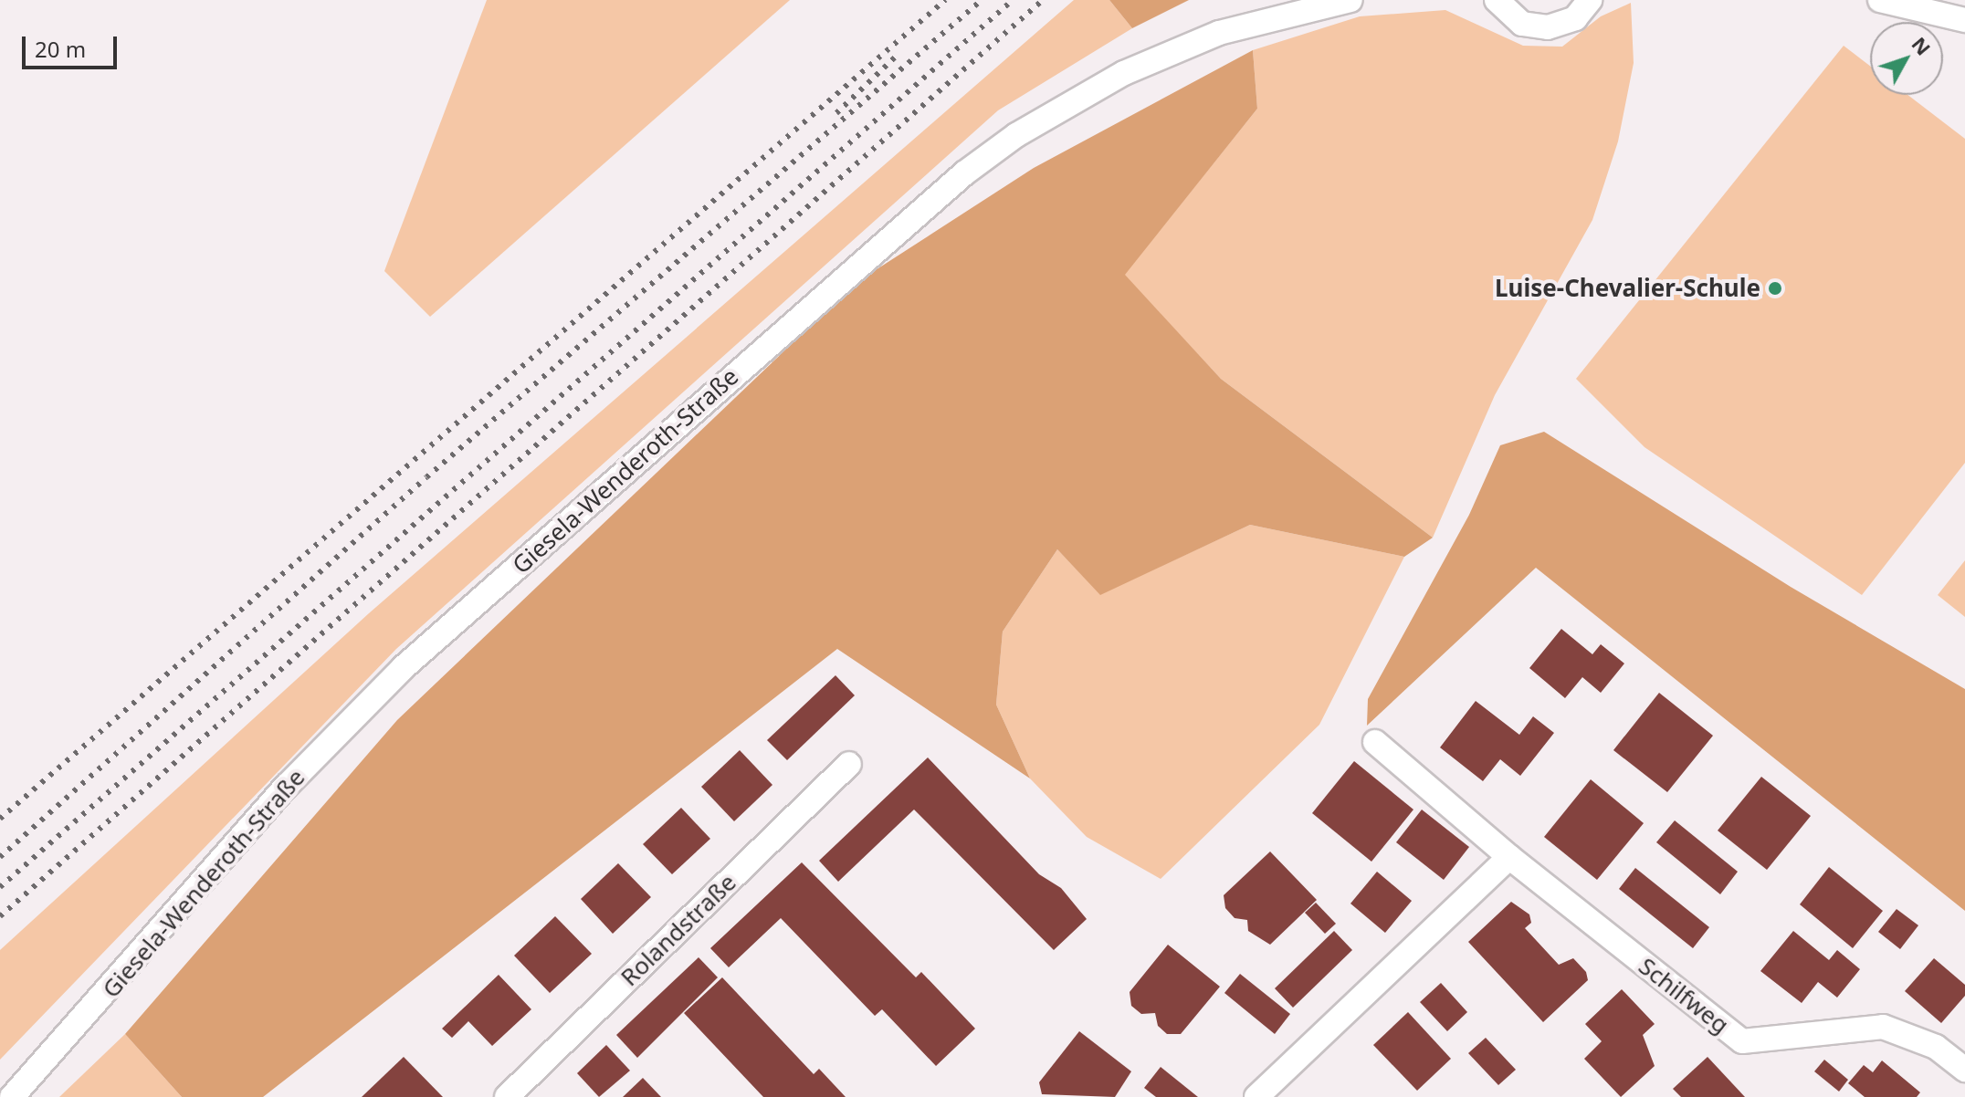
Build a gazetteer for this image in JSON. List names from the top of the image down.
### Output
{
  "streets": {
    "street": ["Giesela-Wenderoth-Straße", "Rolandstraße", "Schilfweg"]
  },
  "places": ["Luise-Chevalier-Schule"],
  "scale_bar": "20 m",
  "north": "top right"
}
